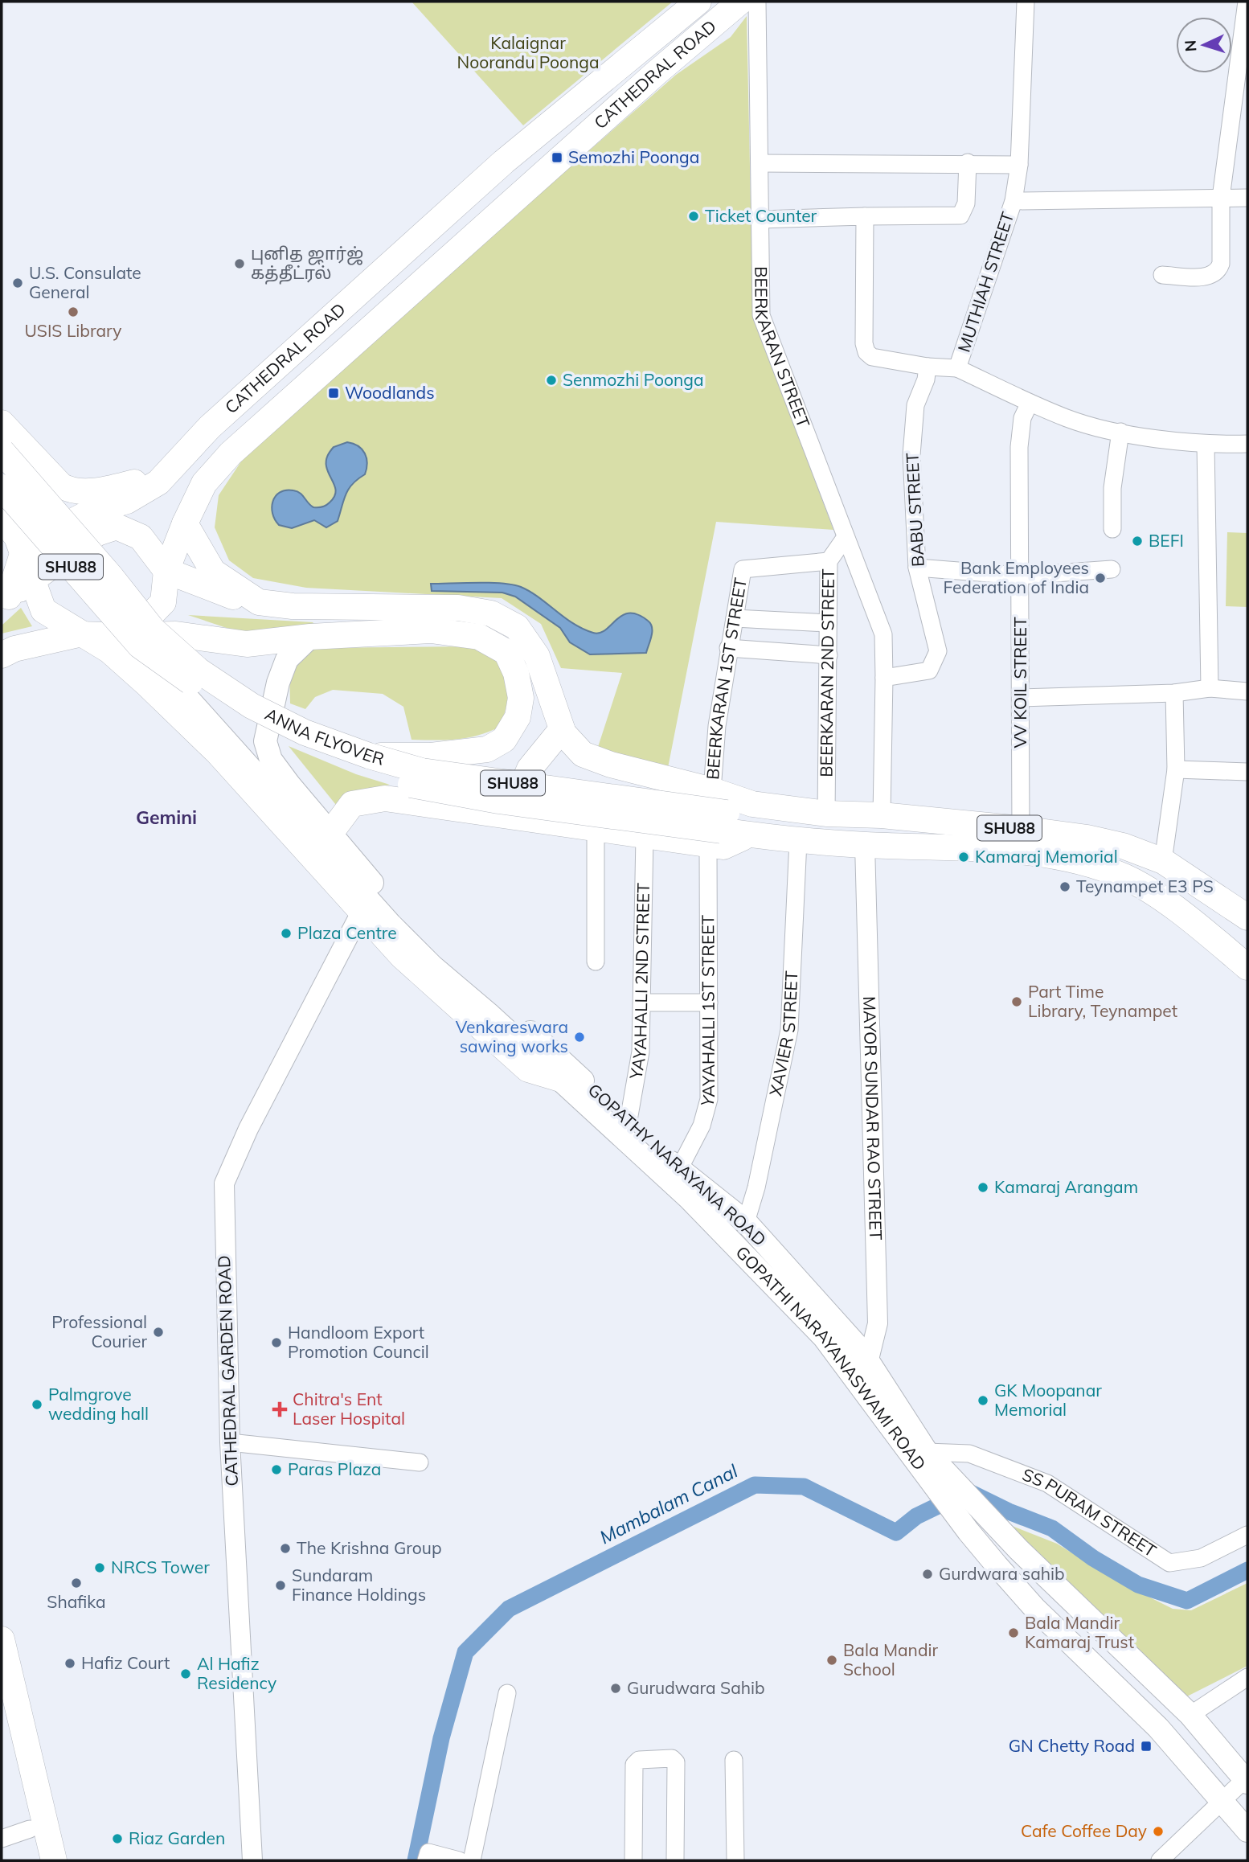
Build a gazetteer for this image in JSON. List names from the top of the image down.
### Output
{
  "streets": {
    "main road": [
      "CATHEDRAL ROAD",
      "SHU88",
      "ANNA FLYOVER",
      "GOPATHY NARAYANA ROAD",
      "GOPATHI NARAYANASWAMI ROAD"
    ],
    "street": [
      "MUTHIAH STREET",
      "BEERKARAN STREET",
      "BABU STREET",
      "BEERKARAN 2ND STREET",
      "BEERKARAN 1ST STREET",
      "VV KOIL STREET",
      "YAYAHALLI 2ND STREET",
      "YAYAHALLI 1ST STREET",
      "XAVIER STREET",
      "MAYOR SUNDAR RAO STREET",
      "CATHEDRAL GARDEN ROAD",
      "SS PURAM STREET"
    ]
  },
  "crossings": [
    ["CATHEDRAL ROAD", "ANNA FLYOVER"],
    ["MUTHIAH STREET", "VV KOIL STREET"],
    ["BEERKARAN STREET", "BABU STREET"],
    ["BEERKARAN STREET", "BEERKARAN 2ND STREET"],
    ["SHU88", "BEERKARAN 2ND STREET"],
    ["SHU88", "VV KOIL STREET"],
    ["SHU88", "ANNA FLYOVER"],
    ["SHU88", "XAVIER STREET"],
    ["SHU88", "MAYOR SUNDAR RAO STREET"],
    ["BEERKARAN 2ND STREET", "BEERKARAN 1ST STREET"],
    ["ANNA FLYOVER", "YAYAHALLI 1ST STREET"],
    ["ANNA FLYOVER", "XAVIER STREET"],
    ["ANNA FLYOVER", "GOPATHI NARAYANASWAMI ROAD"],
    ["YAYAHALLI 2ND STREET", "GOPATHY NARAYANA ROAD"],
    ["YAYAHALLI 1ST STREET", "GOPATHY NARAYANA ROAD"],
    ["XAVIER STREET", "GOPATHY NARAYANA ROAD"],
    ["MAYOR SUNDAR RAO STREET", "GOPATHY NARAYANA ROAD"],
    ["MAYOR SUNDAR RAO STREET", "GOPATHI NARAYANASWAMI ROAD"],
    ["GOPATHY NARAYANA ROAD", "GOPATHI NARAYANASWAMI ROAD"],
    ["GOPATHY NARAYANA ROAD", "SS PURAM STREET"]
  ],
  "districts": ["Gemini"],
  "water": ["Mambalam Canal"],
  "parks": ["Kalaignar Noorandu Poonga"],
  "places": {
    "transit": ["Semozhi Poonga", "Woodlands", "GN Chetty Road"],
    "other": [
      "Ticket Counter",
      "புனித ஜார்ஜ் கத்தீட்ரல்",
      "U.S. Consulate General",
      "USIS Library",
      "Senmozhi Poonga",
      "BEFI",
      "Bank Employees Federation of India",
      "Kamaraj Memorial",
      "Teynampet E3 PS",
      "Plaza Centre",
      "Part Time Library, Teynampet",
      "Venkareswara sawing works",
      "Kamaraj Arangam",
      "Professional Courier",
      "Handloom Export Promotion Council",
      "GK Moopanar Memorial",
      "Palmgrove wedding hall",
      "Paras Plaza",
      "The Krishna Group",
      "NRCS Tower",
      "Gurdwara sahib",
      "Shafika",
      "Sundaram Finance Holdings",
      "Bala Mandir Kamaraj Trust",
      "Bala Mandir School",
      "Hafiz Court",
      "Al Hafiz Residency",
      "Gurudwara Sahib",
      "Cafe Coffee Day",
      "Riaz Garden"
    ],
    "health": ["Chitra's Ent Laser Hospital"]
  },
  "north": "left"
}
